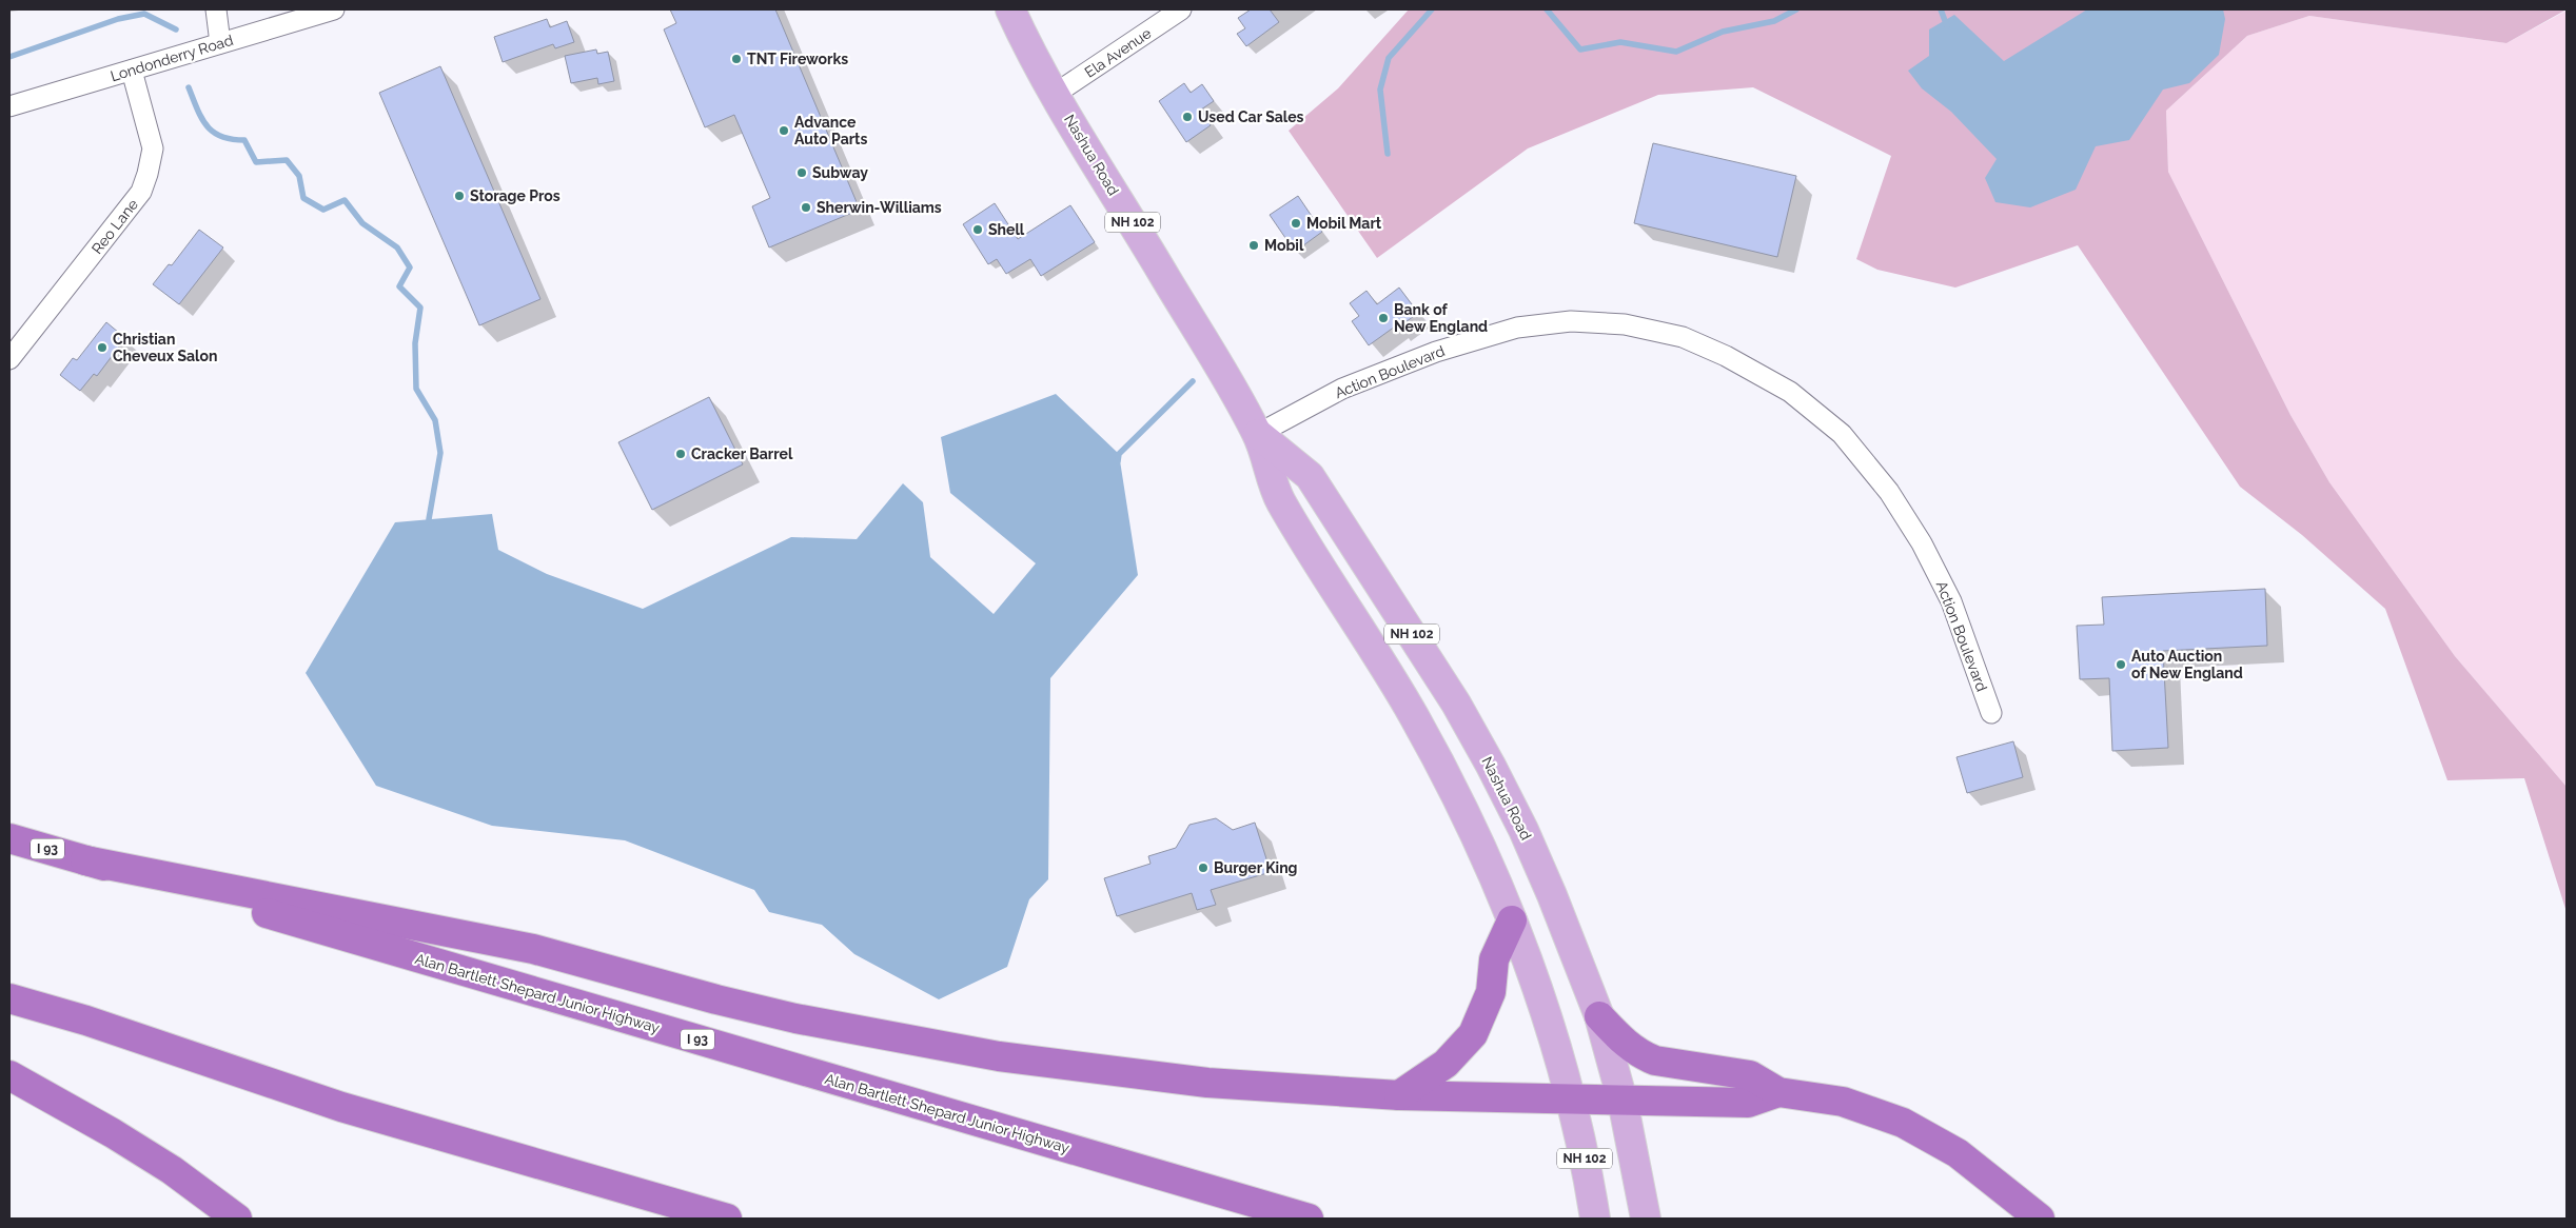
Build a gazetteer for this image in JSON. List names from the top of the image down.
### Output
{
  "streets": {
    "highway": ["I 93", "Alan Bartlett Shepard Junior Highway"],
    "main road": ["Nashua Road", "NH 102"],
    "street": [
      "Ela Avenue",
      "Londonderry Road",
      "Reo Lane",
      "Action Boulevard"
    ]
  },
  "crossings": [
    ["Ela Avenue", "Nashua Road"],
    ["Londonderry Road", "Reo Lane"],
    ["Nashua Road", "Action Boulevard"]
  ],
  "places": [
    "TNT Fireworks",
    "Used Car Sales",
    "Advance Auto Parts",
    "Subway",
    "Storage Pros",
    "Sherwin-Williams",
    "Mobil Mart",
    "Shell",
    "Mobil",
    "Bank of New England",
    "Christian Cheveux Salon",
    "Cracker Barrel",
    "Auto Auction of New England",
    "Burger King"
  ]
}
